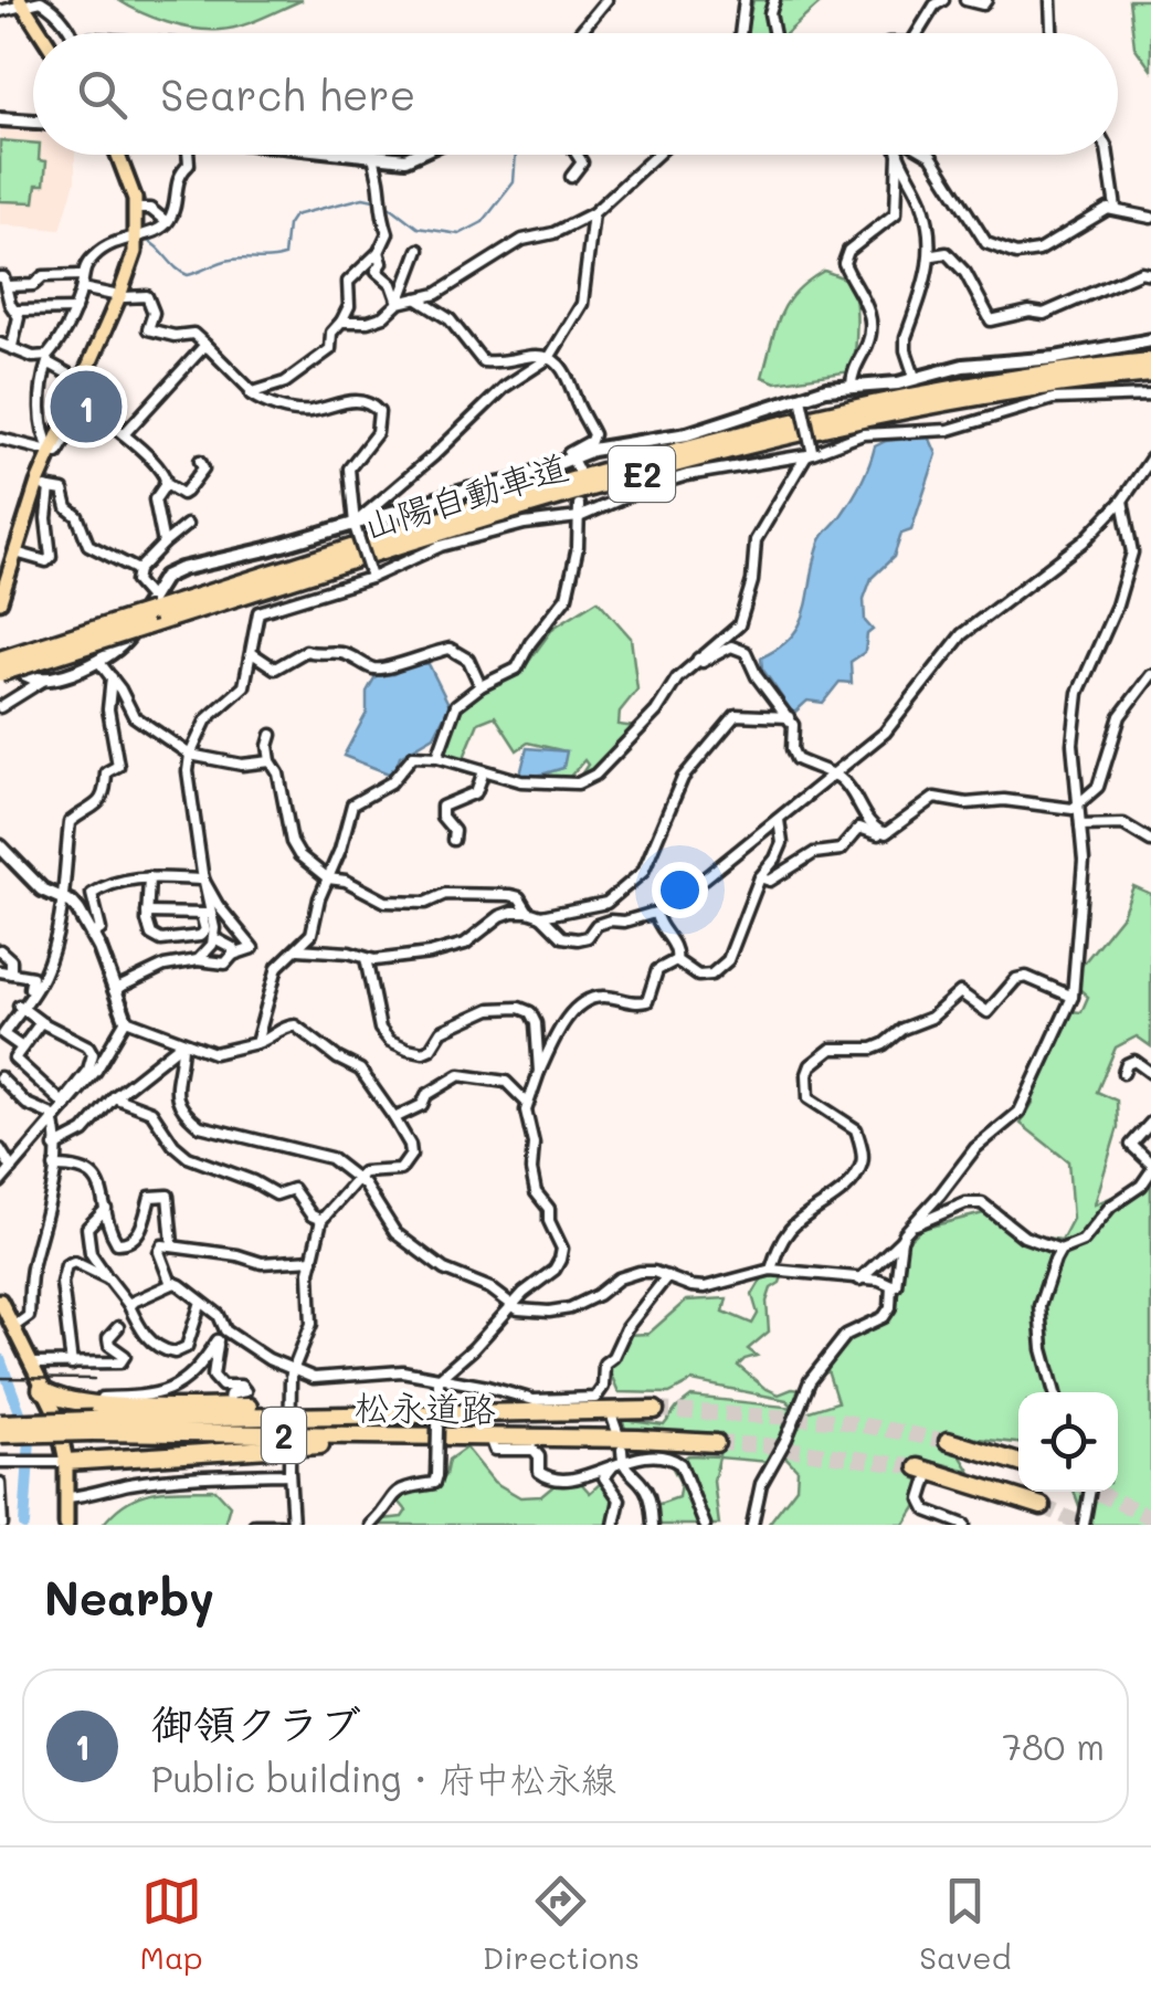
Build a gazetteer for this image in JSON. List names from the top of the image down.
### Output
{
  "streets": {
    "highway": [
      "E2",
      "山陽自動車道",
      "松永道路",
      "2"
    ]
  },
  "page": {
    "search": "Search here",
    "pins": "1",
    "heading": "Nearby",
    "list": [
      {
        "mark": "1",
        "name": "御領クラブ",
        "note": "Public building · 府中松永線",
        "value": "780 m"
      }
    ],
    "nav": ["Map", "Directions", "Saved"]
  }
}
